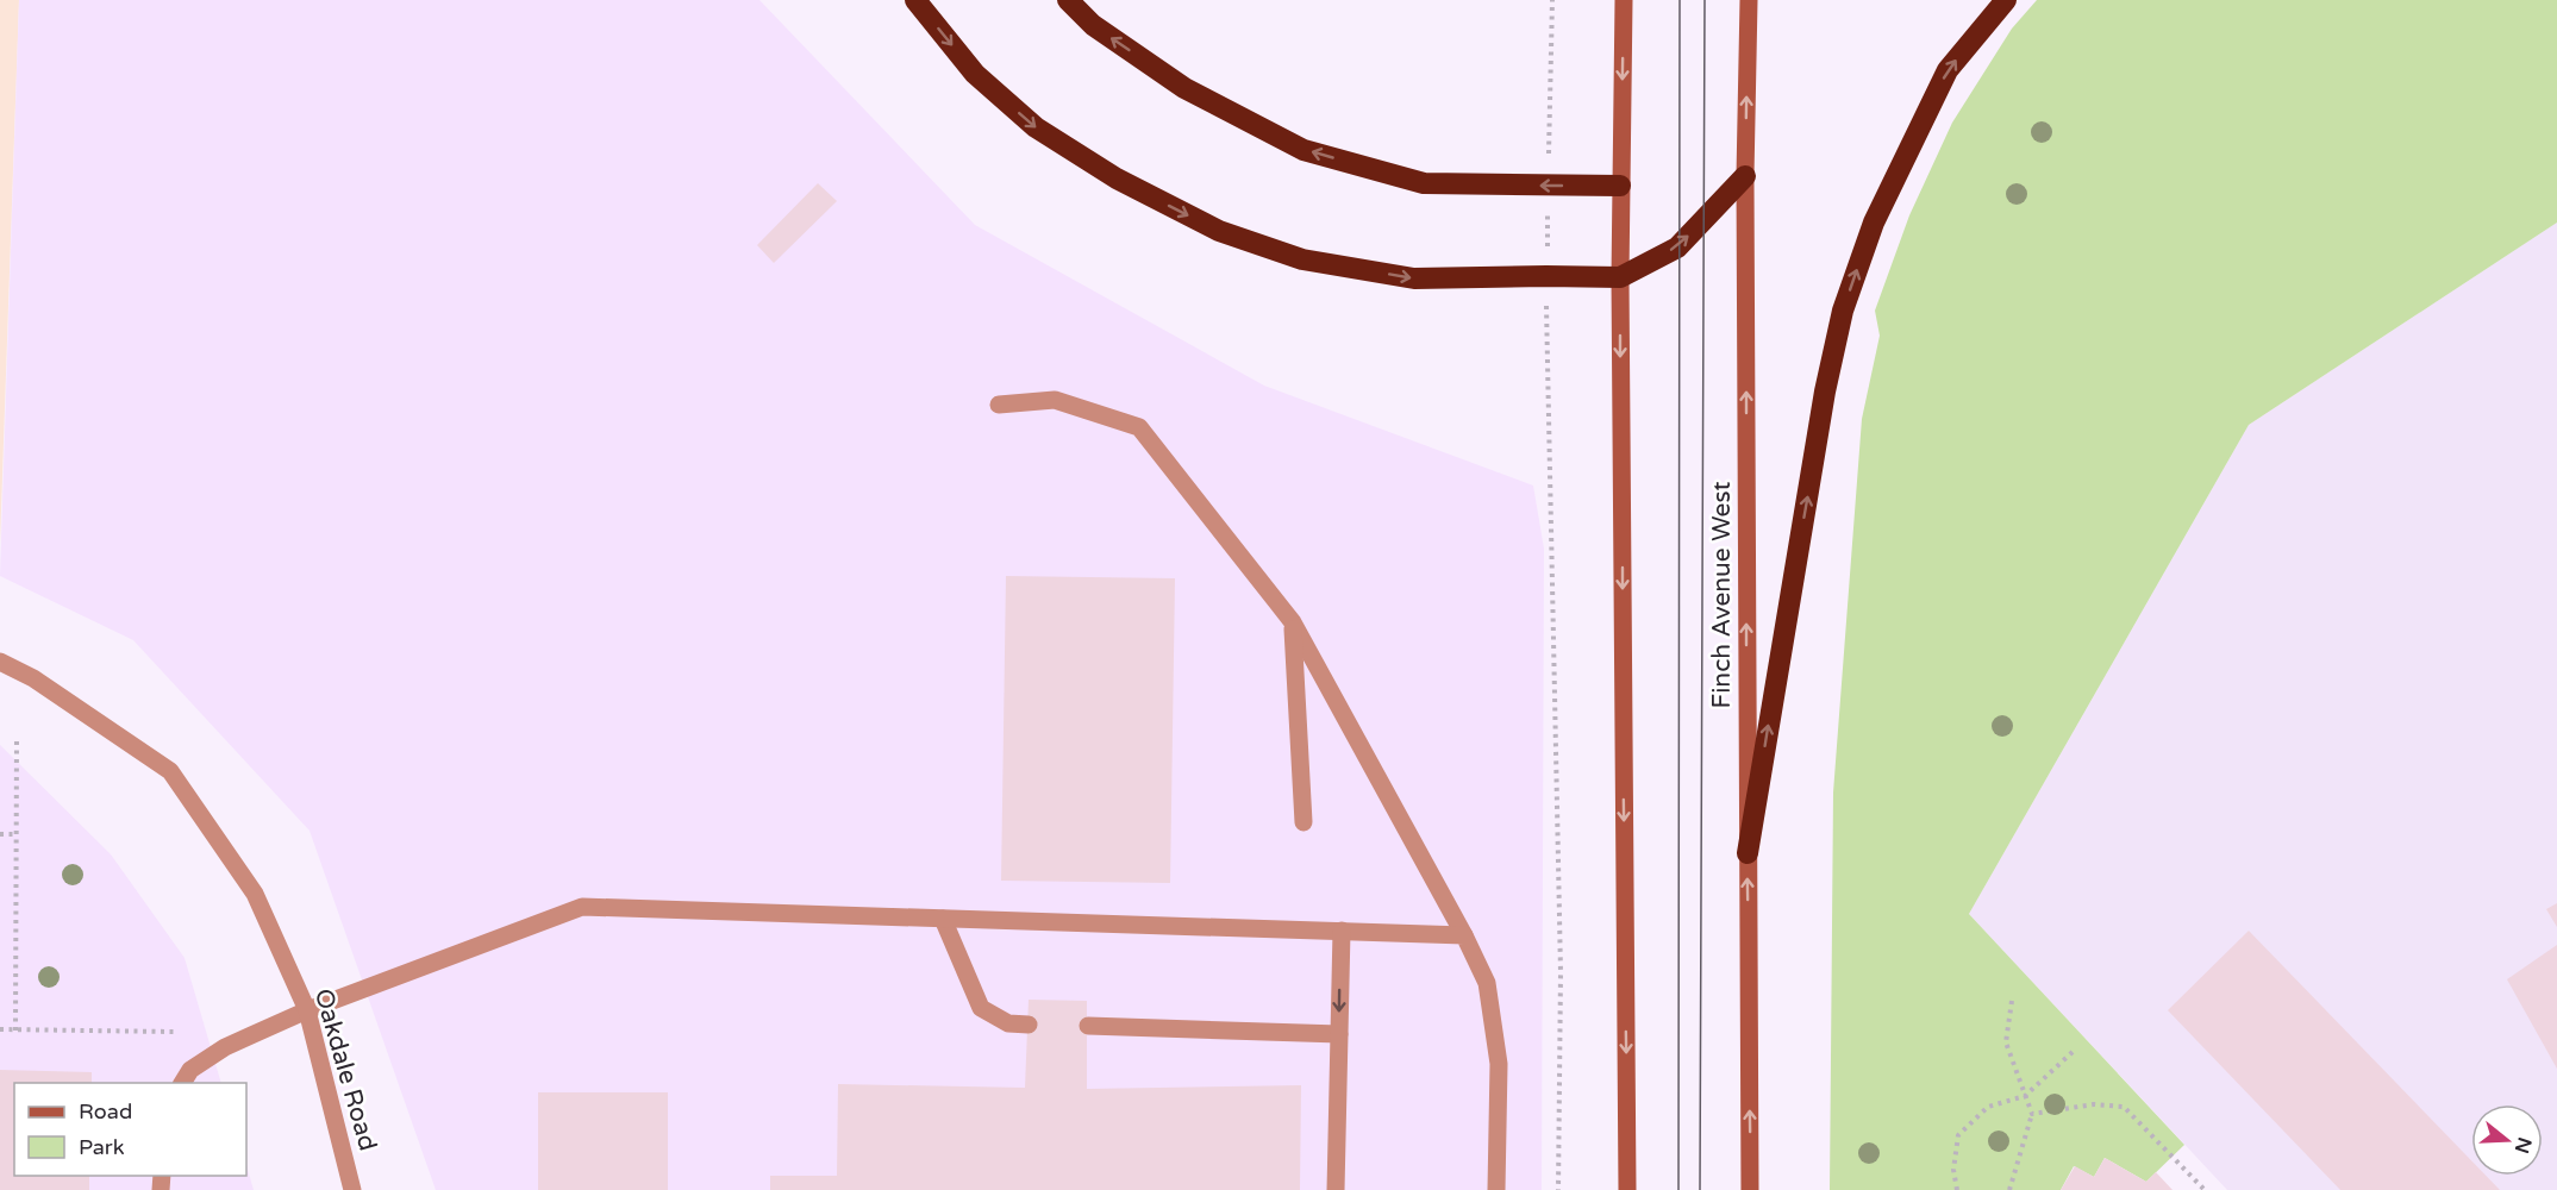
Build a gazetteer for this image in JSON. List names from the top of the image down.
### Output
{
  "streets": {
    "main road": ["Finch Avenue West"],
    "street": ["Oakdale Road"]
  },
  "legend": ["Road", "Park"],
  "north": "right"
}
